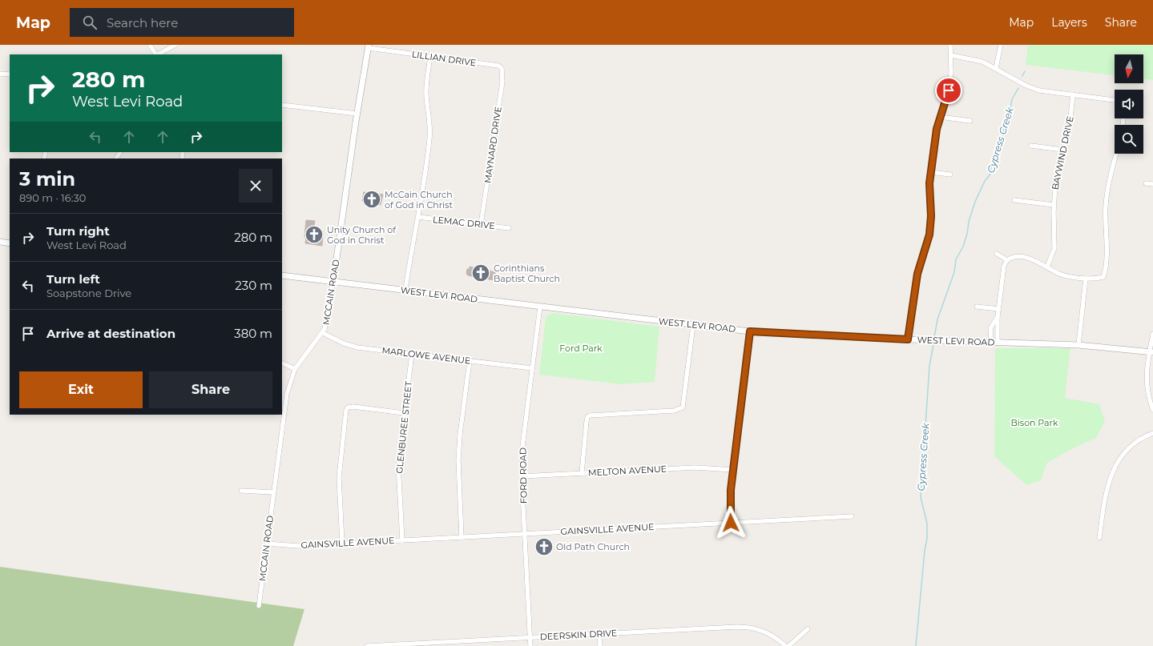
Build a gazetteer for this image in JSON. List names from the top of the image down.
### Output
{
  "streets": {
    "street": [
      "LILLIAN DRIVE",
      "MAYNARD DRIVE",
      "BAYWIND DRIVE",
      "LEMAC DRIVE",
      "MCCAIN ROAD",
      "WEST LEVI ROAD",
      "MARLOWE AVENUE",
      "GLENBUREE STREET",
      "MELTON AVENUE",
      "FORD ROAD",
      "GAINSVILLE AVENUE",
      "DEERSKIN DRIVE"
    ]
  },
  "crossings": [
    ["LILLIAN DRIVE", "MAYNARD DRIVE"],
    ["LILLIAN DRIVE", "MCCAIN ROAD"],
    ["MAYNARD DRIVE", "LEMAC DRIVE"],
    ["MCCAIN ROAD", "WEST LEVI ROAD"],
    ["MCCAIN ROAD", "MARLOWE AVENUE"],
    ["MCCAIN ROAD", "GAINSVILLE AVENUE"],
    ["WEST LEVI ROAD", "FORD ROAD"],
    ["MARLOWE AVENUE", "GLENBUREE STREET"],
    ["MARLOWE AVENUE", "FORD ROAD"],
    ["GLENBUREE STREET", "GAINSVILLE AVENUE"],
    ["MELTON AVENUE", "FORD ROAD"],
    ["FORD ROAD", "GAINSVILLE AVENUE"],
    ["FORD ROAD", "DEERSKIN DRIVE"]
  ],
  "water": ["Cypress Creek"],
  "parks": ["Ford Park", "Bison Park"],
  "places": {
    "church": [
      "McCain Church of God in Christ",
      "Unity Church of God in Christ",
      "Corinthians Baptist Church",
      "Old Path Church"
    ]
  },
  "north": "bottom",
  "page": {
    "header": "Map",
    "search": "Search here",
    "nav": ["Map", "Layers", "Share"],
    "turn": ["280 m", "West Levi Road"],
    "heading": ["3 min", "890 m · 16:30"],
    "list": [
      {
        "name": "Turn right",
        "note": "West Levi Road",
        "value": "280 m"
      },
      {
        "name": "Turn left",
        "note": "Soapstone Drive",
        "value": "230 m"
      },
      {
        "name": "Arrive at destination",
        "value": "380 m"
      }
    ],
    "buttons": ["Exit", "Share"]
  }
}
